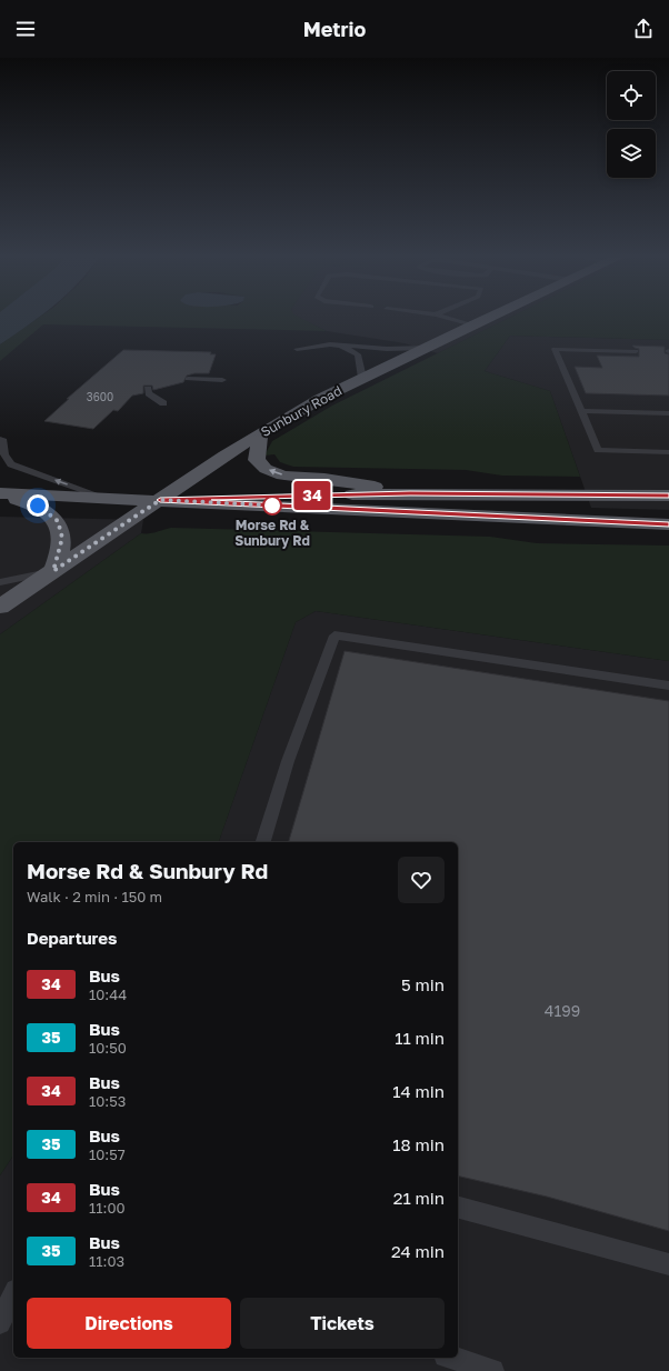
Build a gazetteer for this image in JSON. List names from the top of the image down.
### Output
{
  "streets": {
    "main road": ["Sunbury Road"]
  },
  "places": ["Morse Rd & Sunbury Rd"],
  "lines": ["bus line 34"],
  "house_numbers": ["3600", "4199"],
  "page": {
    "header": "Metrio",
    "on_map": "34",
    "heading": [
      ["Morse Rd & Sunbury Rd", "Walk · 2 min · 150 m"],
      "Departures"
    ],
    "list": [
      {
        "mark": "34",
        "name": "Bus",
        "note": "10:44",
        "value": "5 min"
      },
      {
        "mark": "35",
        "name": "Bus",
        "note": "10:50",
        "value": "11 min"
      },
      {
        "mark": "34",
        "name": "Bus",
        "note": "10:53",
        "value": "14 min"
      },
      {
        "mark": "35",
        "name": "Bus",
        "note": "10:57",
        "value": "18 min"
      },
      {
        "mark": "34",
        "name": "Bus",
        "note": "11:00",
        "value": "21 min"
      },
      {
        "mark": "35",
        "name": "Bus",
        "note": "11:03",
        "value": "24 min"
      }
    ],
    "buttons": ["Directions", "Tickets"]
  }
}
